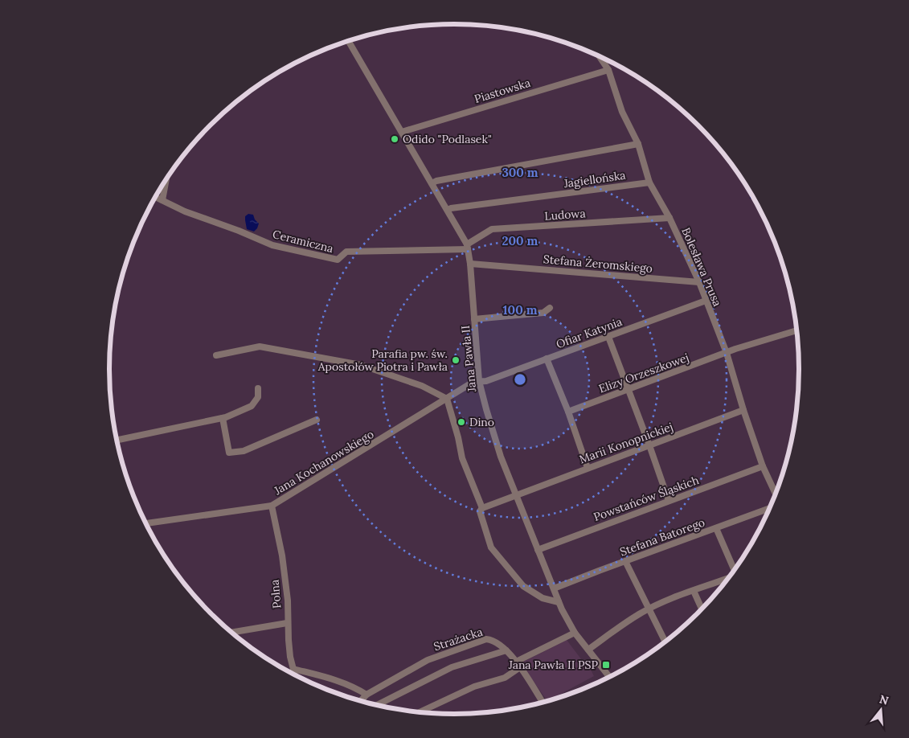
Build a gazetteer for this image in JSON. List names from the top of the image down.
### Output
{
  "streets": {
    "street": [
      "Piastowska",
      "Jagiellońska",
      "Ludowa",
      "Ceramiczna",
      "Stefana Żeromskiego",
      "Bolesława Prusa",
      "Ofiar Katynia",
      "Jana Pawła II",
      "Elizy Orzeszkowej",
      "Marii Konopnickiej",
      "Jana Kochanowskiego",
      "Powstańców Śląskich",
      "Stefana Batorego",
      "Polna",
      "Strażacka"
    ]
  },
  "crossings": [
    ["Piastowska", "Bolesława Prusa"],
    ["Piastowska", "Jana Pawła II"],
    ["Jagiellońska", "Bolesława Prusa"],
    ["Jagiellońska", "Jana Pawła II"],
    ["Ludowa", "Ceramiczna"],
    ["Ludowa", "Bolesława Prusa"],
    ["Ludowa", "Jana Pawła II"],
    ["Ceramiczna", "Jana Pawła II"],
    ["Stefana Żeromskiego", "Bolesława Prusa"],
    ["Stefana Żeromskiego", "Jana Pawła II"],
    ["Bolesława Prusa", "Ofiar Katynia"],
    ["Bolesława Prusa", "Elizy Orzeszkowej"],
    ["Bolesława Prusa", "Marii Konopnickiej"],
    ["Bolesława Prusa", "Powstańców Śląskich"],
    ["Ofiar Katynia", "Jana Pawła II"],
    ["Ofiar Katynia", "Jana Kochanowskiego"],
    ["Jana Pawła II", "Marii Konopnickiej"],
    ["Jana Pawła II", "Jana Kochanowskiego"],
    ["Jana Pawła II", "Powstańców Śląskich"],
    ["Jana Pawła II", "Stefana Batorego"],
    ["Jana Kochanowskiego", "Polna"]
  ],
  "places": {
    "other": ["Odido \"Podlasek\"", "Parafia pw. św. Apostołów Piotra i Pawła", "Dino"],
    "transit": ["Jana Pawła II PSP"]
  },
  "north": "top",
  "rings": ["300 m", "200 m", "100 m"]
}
